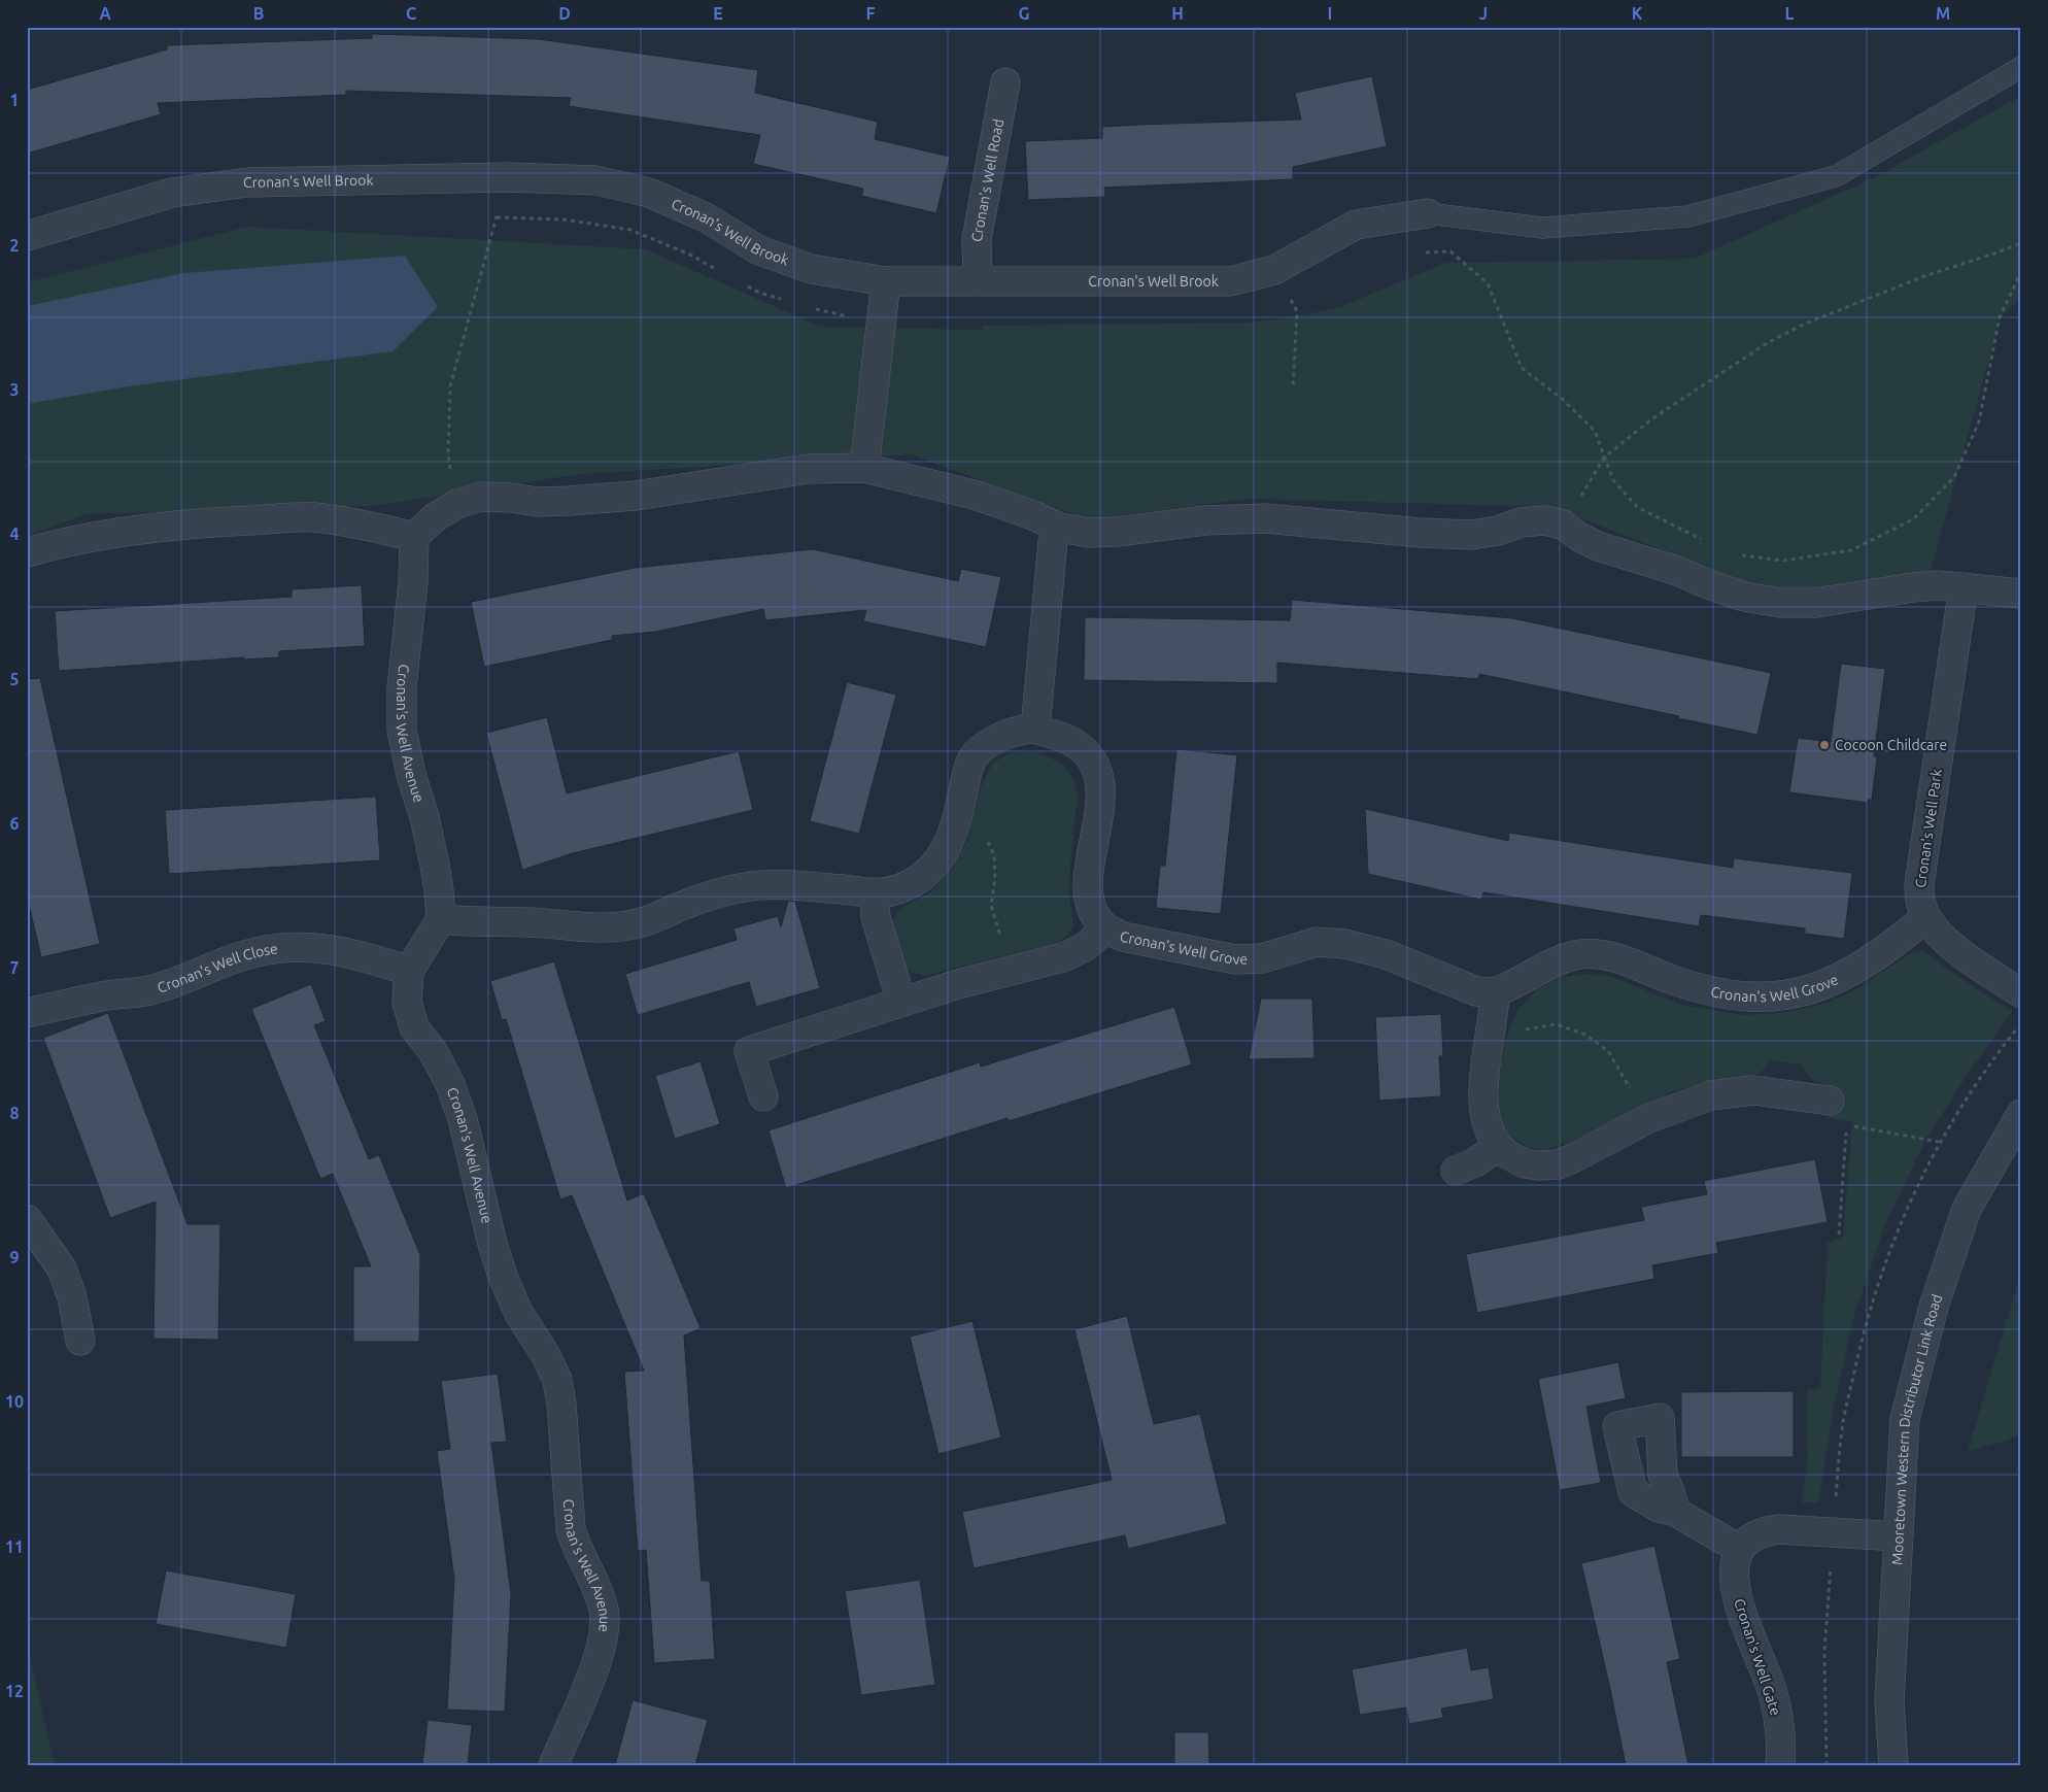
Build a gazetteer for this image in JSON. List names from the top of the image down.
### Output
{
  "streets": {
    "street": [
      "Cronan's Well Road",
      "Cronan's Well Brook",
      "Cronan's Well Avenue",
      "Cronan's Well Park",
      "Cronan's Well Grove",
      "Cronan's Well Close",
      "Mooretown Western Distributor Link Road",
      "Cronan's Well Gate"
    ]
  },
  "crossings": [
    ["Cronan's Well Road", "Cronan's Well Brook"],
    ["Cronan's Well Avenue", "Cronan's Well Close"],
    ["Cronan's Well Park", "Cronan's Well Grove"]
  ],
  "places": ["Cocoon Childcare"],
  "grid": {
    "columns": [
      "A",
      "B",
      "C",
      "D",
      "E",
      "F",
      "G",
      "H",
      "I",
      "J",
      "K",
      "L",
      "M"
    ],
    "rows": [
      "1",
      "2",
      "3",
      "4",
      "5",
      "6",
      "7",
      "8",
      "9",
      "10",
      "11",
      "12"
    ]
  }
}
